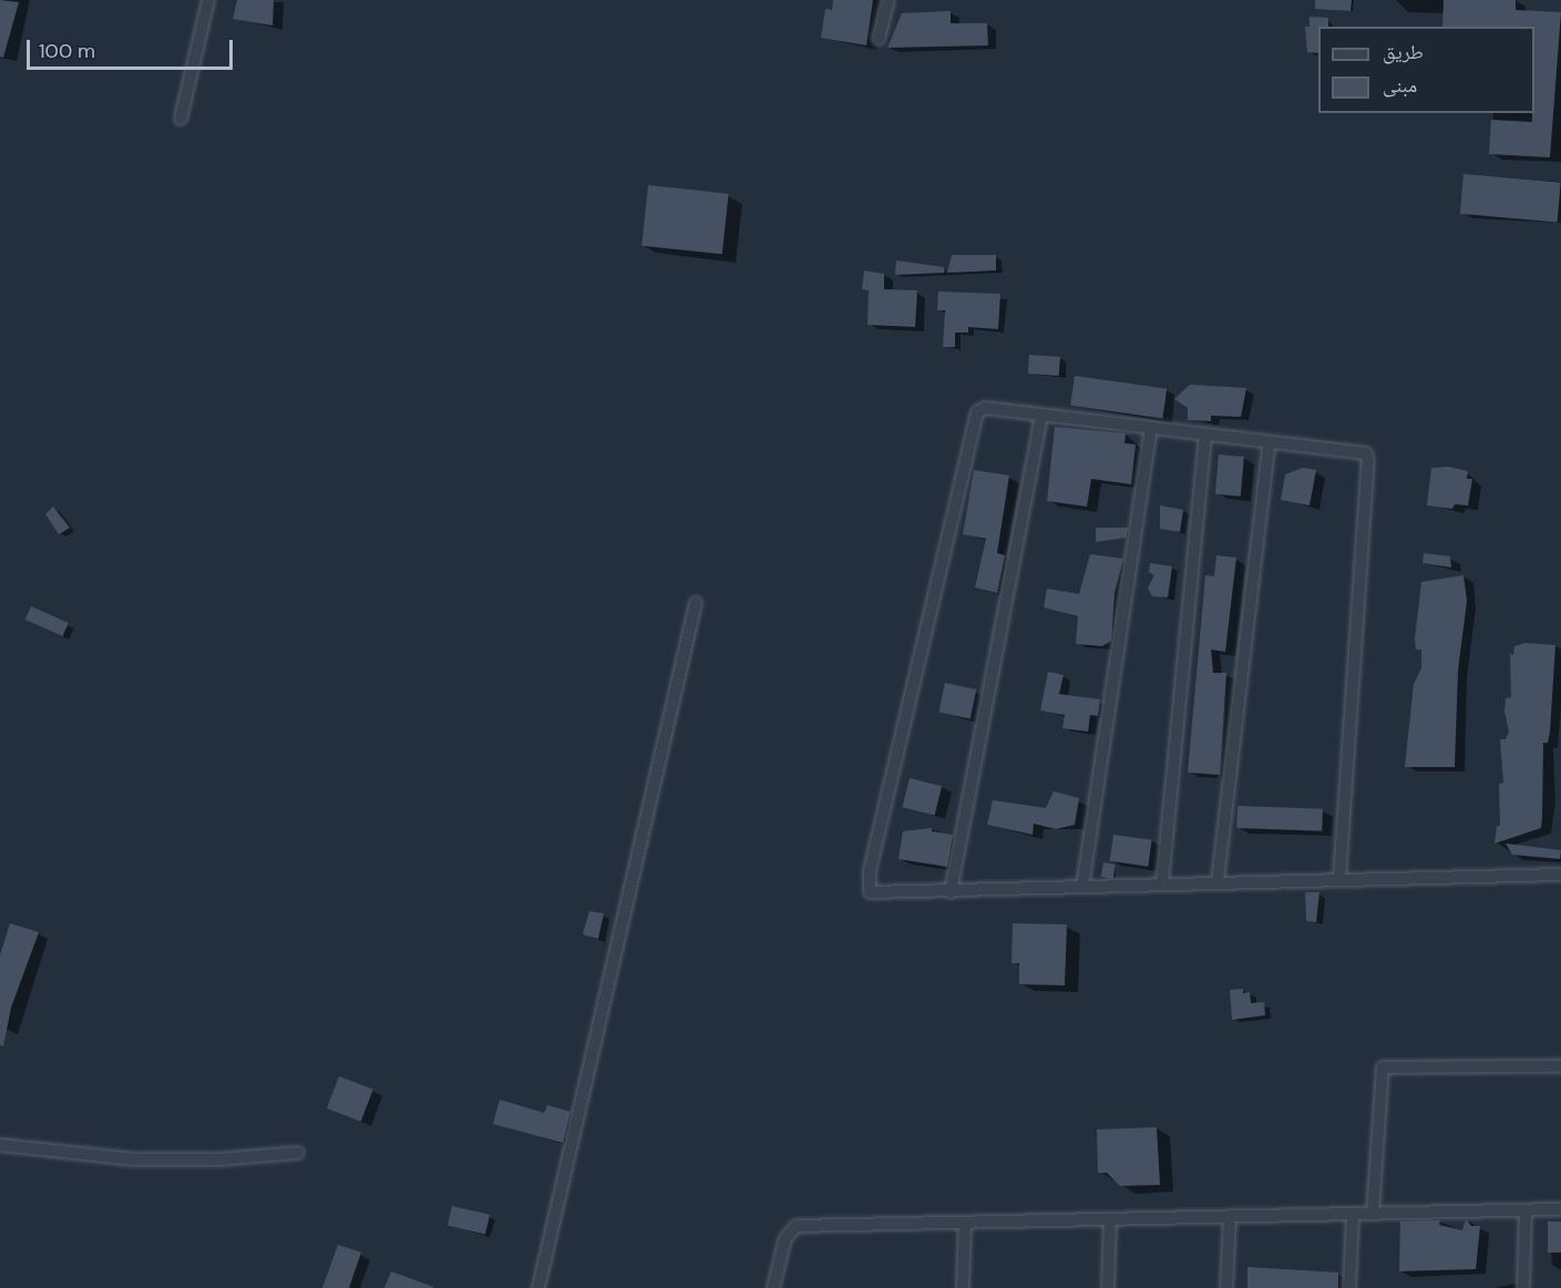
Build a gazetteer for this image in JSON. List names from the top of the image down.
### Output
{
  "legend": ["طريق", "مبنى"],
  "scale_bar": "100 m"
}
